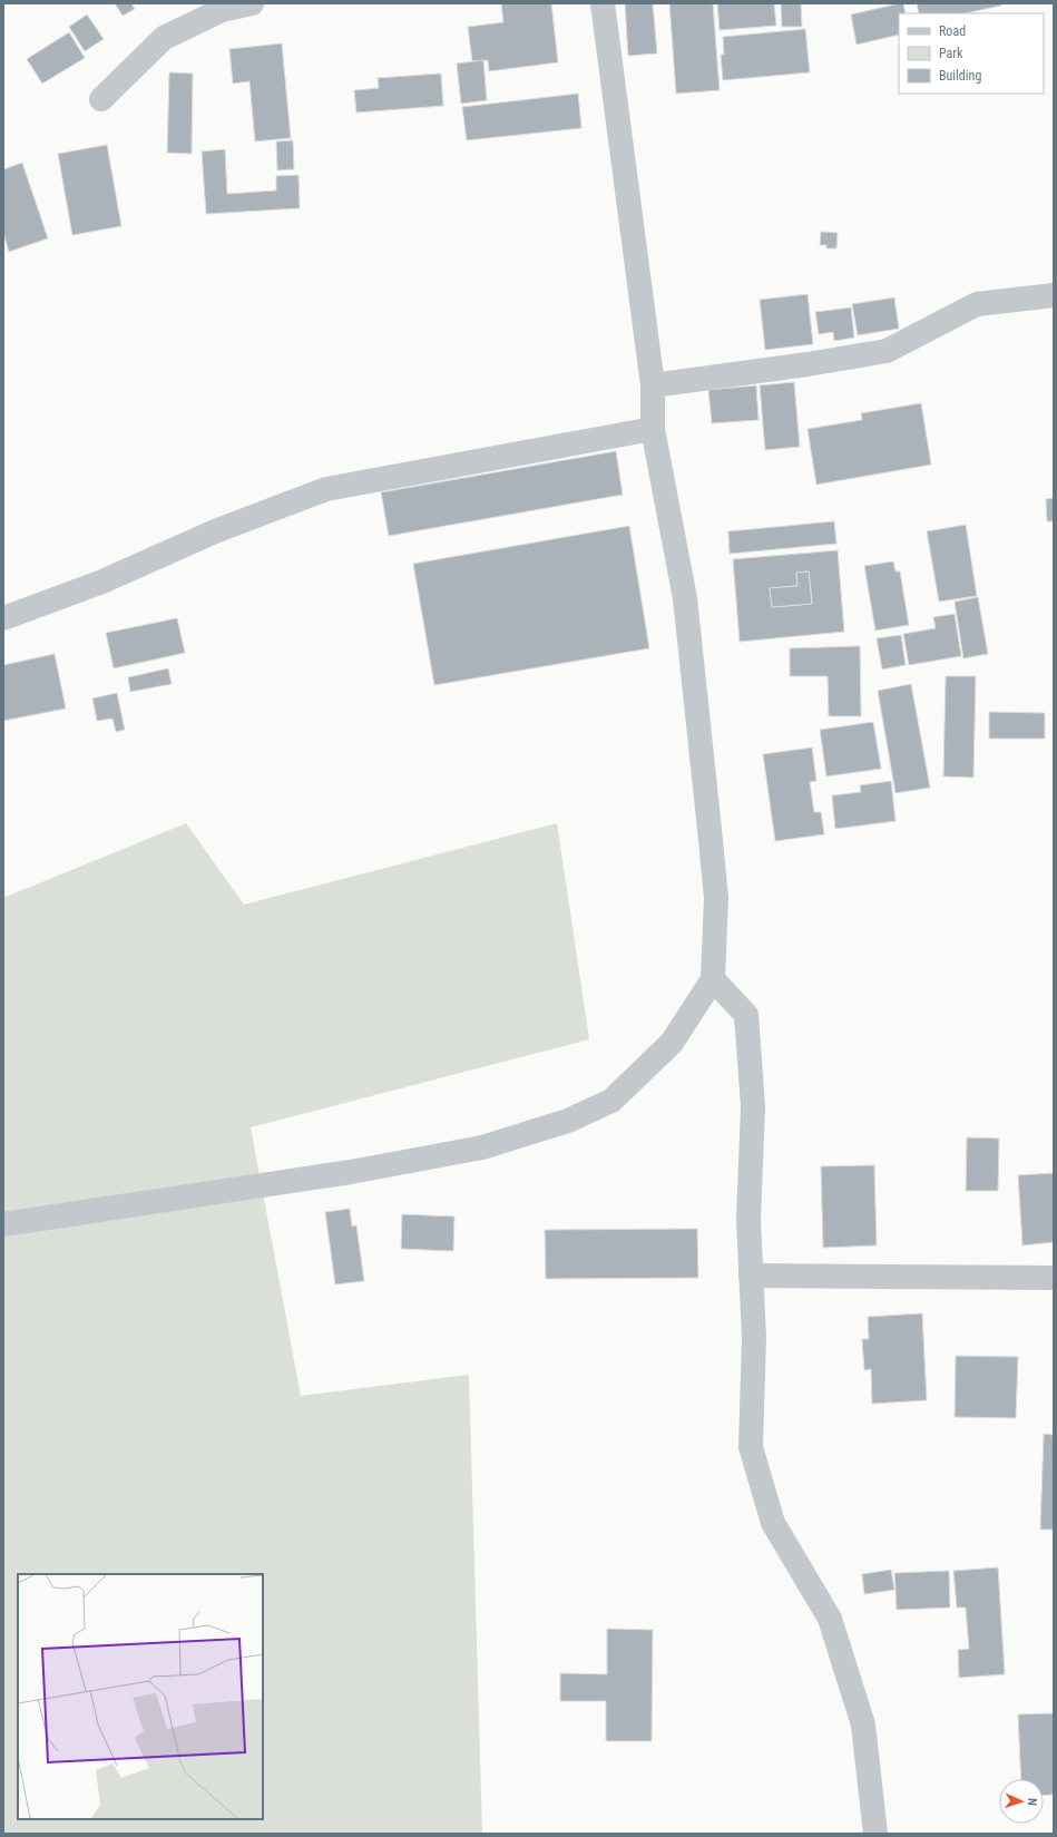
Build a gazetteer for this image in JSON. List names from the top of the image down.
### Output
{
  "legend": ["Road", "Park", "Building"],
  "north": "right"
}
